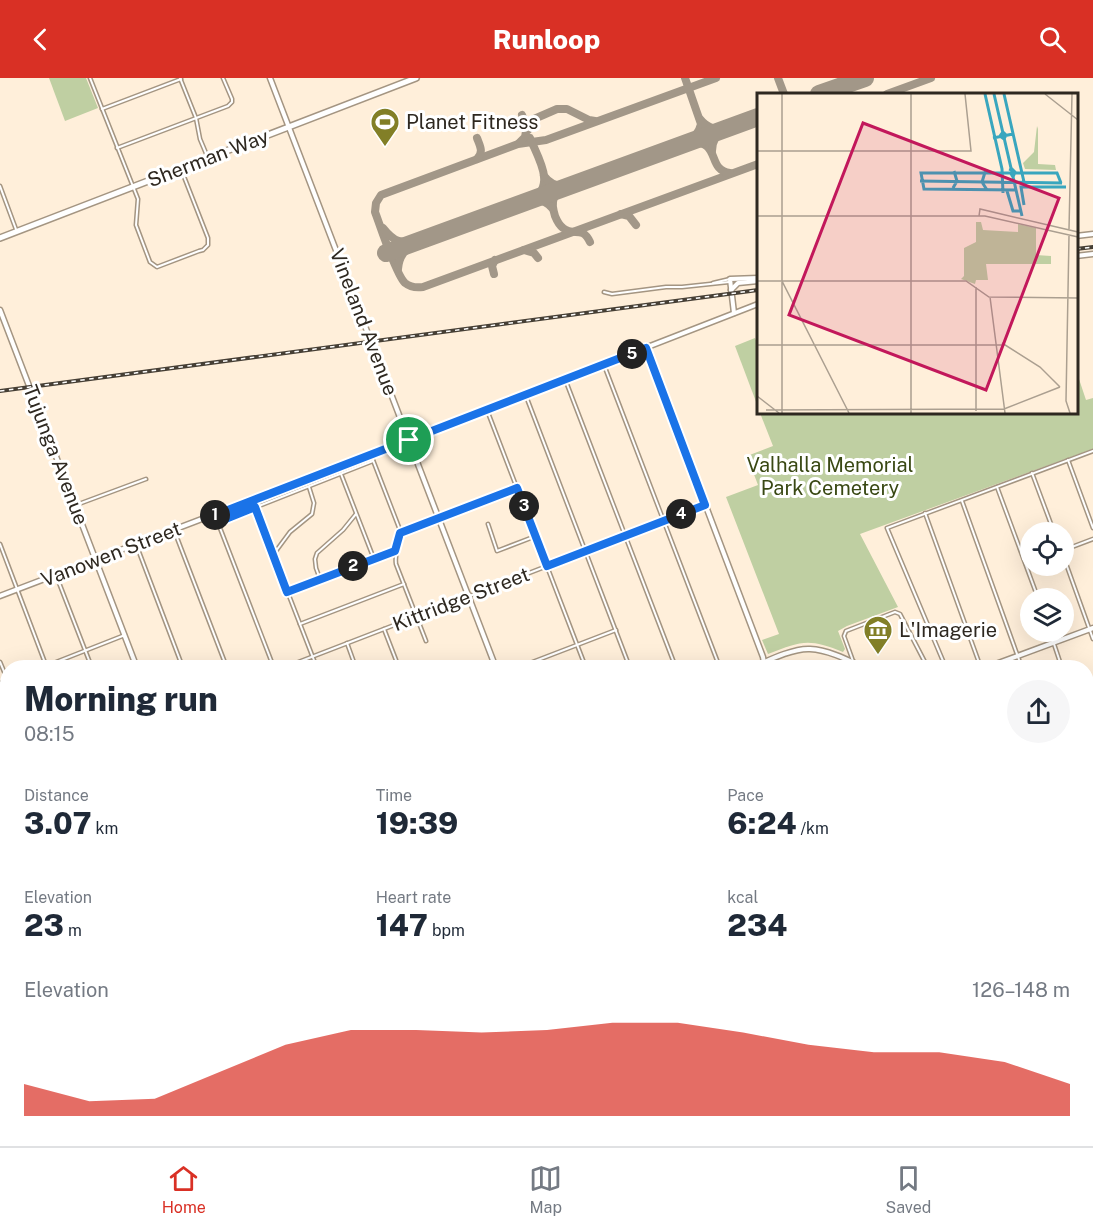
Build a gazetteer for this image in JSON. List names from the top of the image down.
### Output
{
  "streets": {
    "main road": [
      "Sherman Way",
      "Vineland Avenue",
      "Tujunga Avenue",
      "Vanowen Street"
    ],
    "street": ["Kittridge Street"]
  },
  "crossings": [
    ["Sherman Way", "Vineland Avenue"],
    ["Vineland Avenue", "Vanowen Street"],
    ["Vineland Avenue", "Kittridge Street"],
    ["Tujunga Avenue", "Vanowen Street"]
  ],
  "parks": ["Valhalla Memorial Park Cemetery"],
  "places": {
    "sports": ["Planet Fitness"],
    "museum": ["L'Imagerie"]
  },
  "page": {
    "header": "Runloop",
    "pins": [
      "5",
      "3",
      "4",
      "1",
      "2"
    ],
    "heading": ["Morning run", "08:15"],
    "stats": [
      ["Distance", "3.07 km"],
      ["Time", "19:39"],
      ["Pace", "6:24 /km"],
      ["Elevation", "23 m"],
      ["Heart rate", "147 bpm"],
      ["kcal", "234"]
    ],
    "chart": ["Elevation", "126–148 m"],
    "tabs": ["Home", "Map", "Saved"]
  }
}
